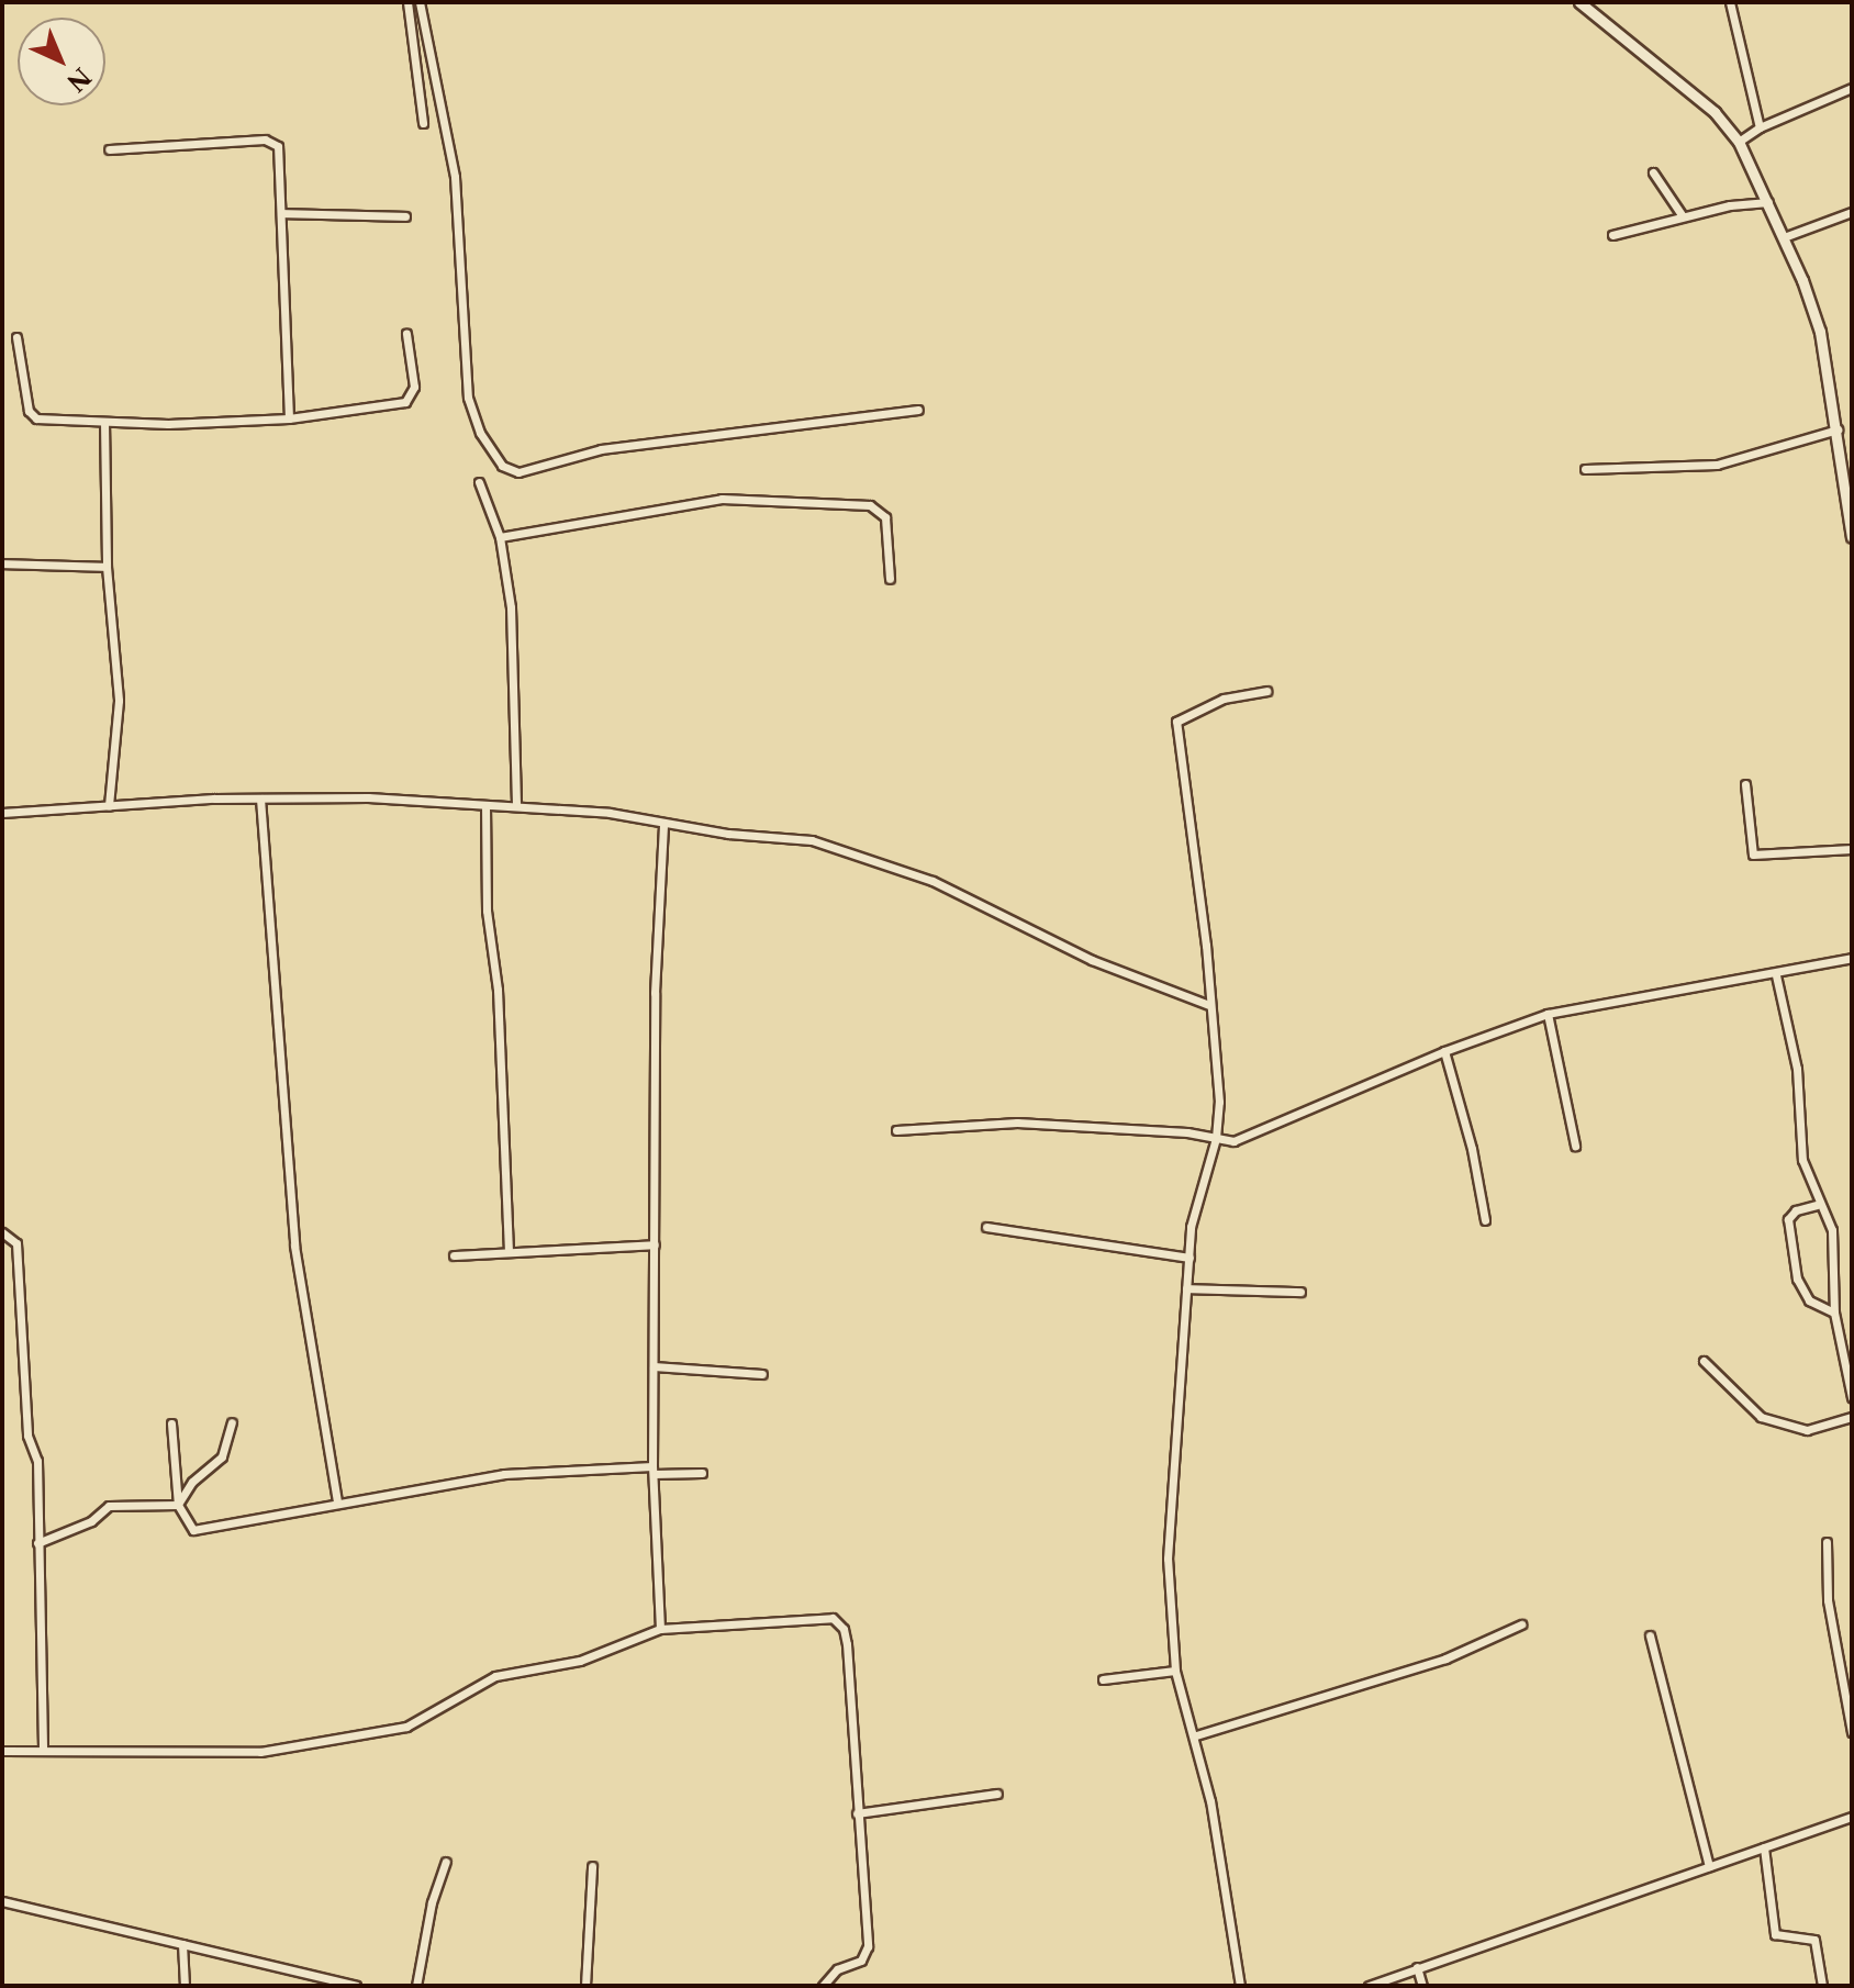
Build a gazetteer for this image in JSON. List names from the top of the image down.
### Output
{
  "north": "bottom right"
}
